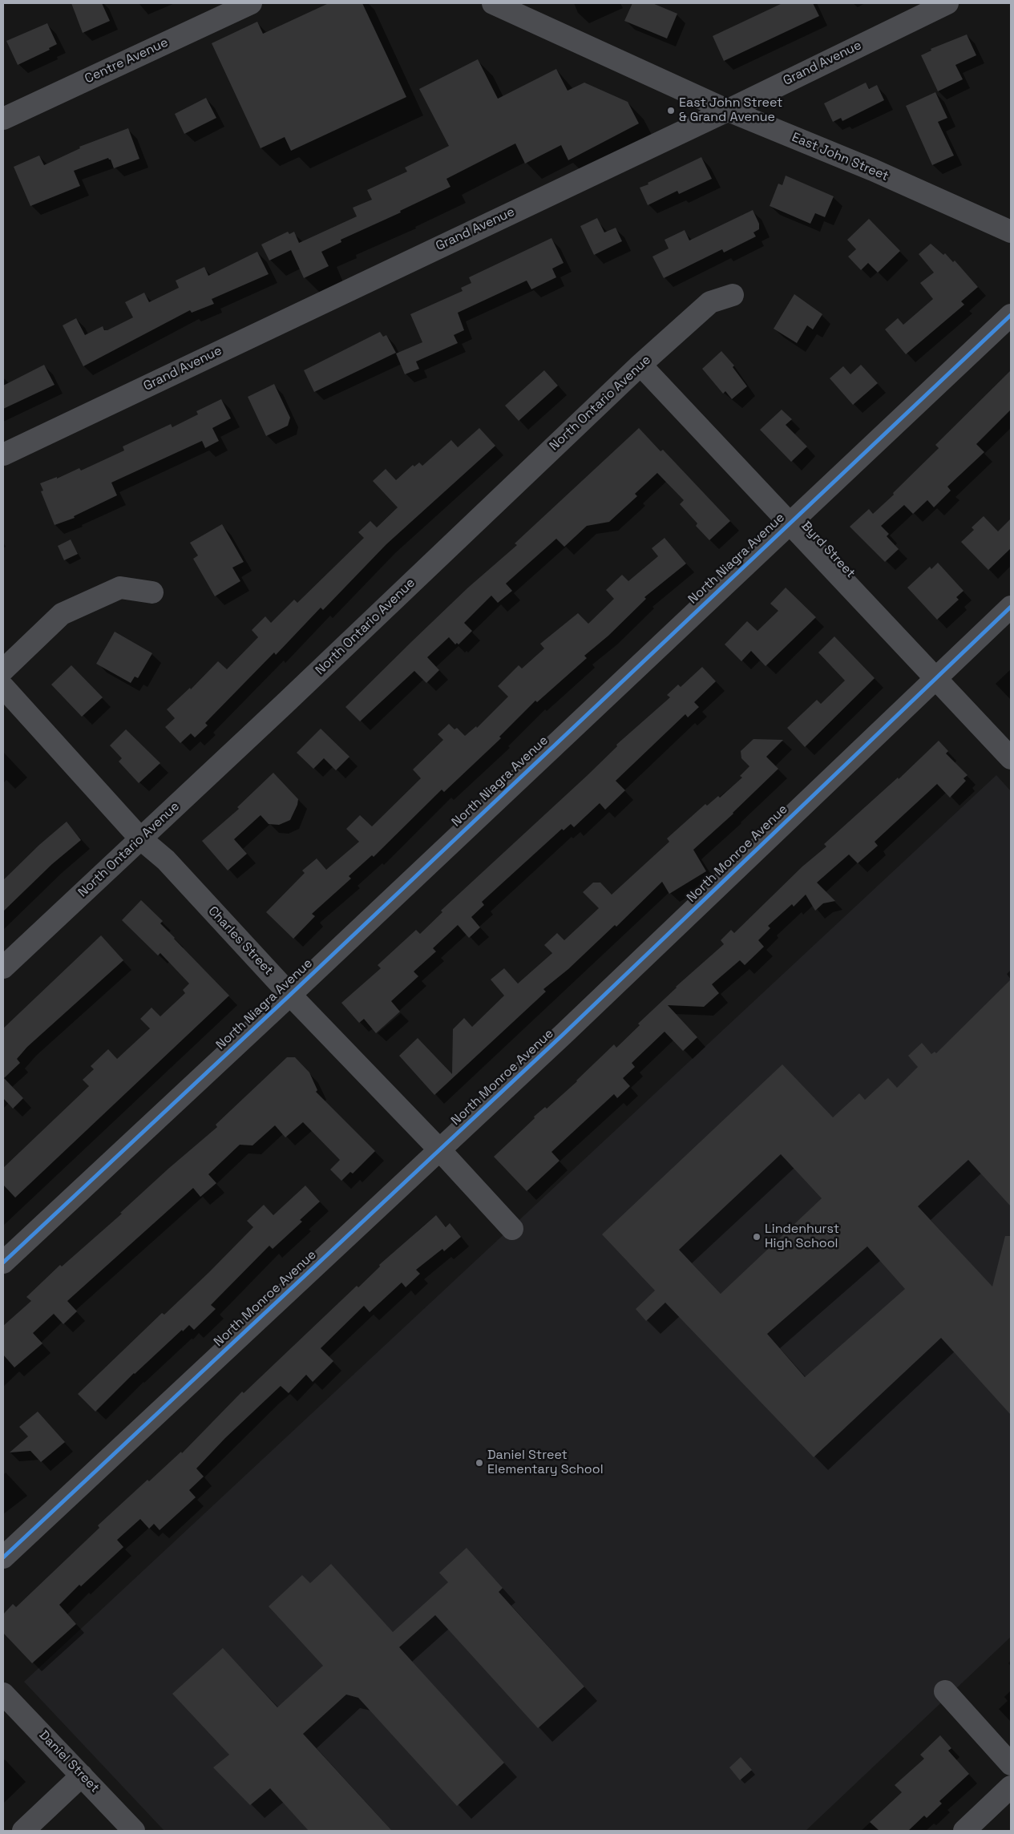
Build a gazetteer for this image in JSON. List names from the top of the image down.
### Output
{
  "streets": {
    "street": [
      "Centre Avenue",
      "Grand Avenue",
      "East John Street",
      "North Ontario Avenue",
      "Byrd Street",
      "North Niagra Avenue",
      "North Monroe Avenue",
      "Charles Street",
      "Daniel Street"
    ]
  },
  "crossings": [
    ["Grand Avenue", "East John Street"],
    ["North Ontario Avenue", "Byrd Street"],
    ["North Ontario Avenue", "Charles Street"],
    ["Byrd Street", "North Niagra Avenue"],
    ["Byrd Street", "North Monroe Avenue"],
    ["North Niagra Avenue", "Charles Street"],
    ["North Monroe Avenue", "Charles Street"]
  ],
  "places": ["East John Street & Grand Avenue", "Lindenhurst High School", "Daniel Street Elementary School"]
}
